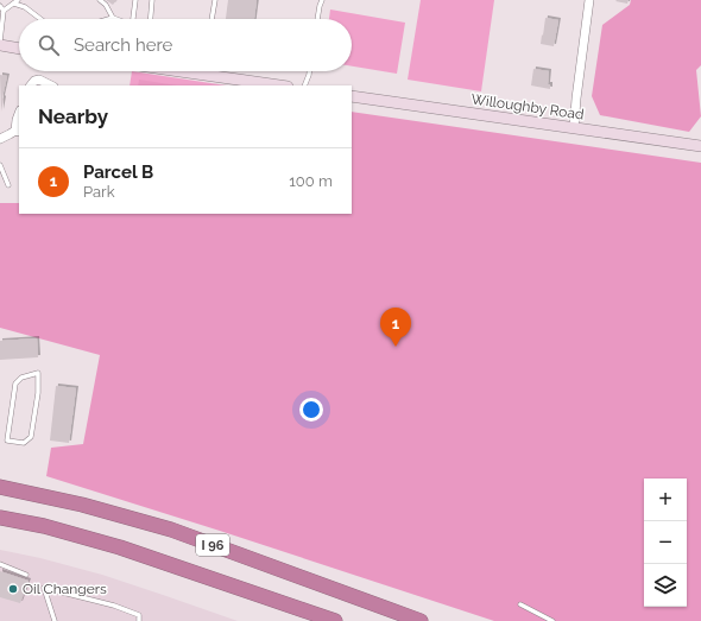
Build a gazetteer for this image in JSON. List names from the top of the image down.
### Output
{
  "streets": {
    "highway": ["I 96"],
    "street": ["Willoughby Road"]
  },
  "places": ["Oil Changers"],
  "page": {
    "search": "Search here",
    "heading": "Nearby",
    "list": [
      {
        "mark": "1",
        "name": "Parcel B",
        "note": "Park",
        "value": "100 m"
      }
    ],
    "pins": "1",
    "map_buttons": ["+", "−"]
  }
}
